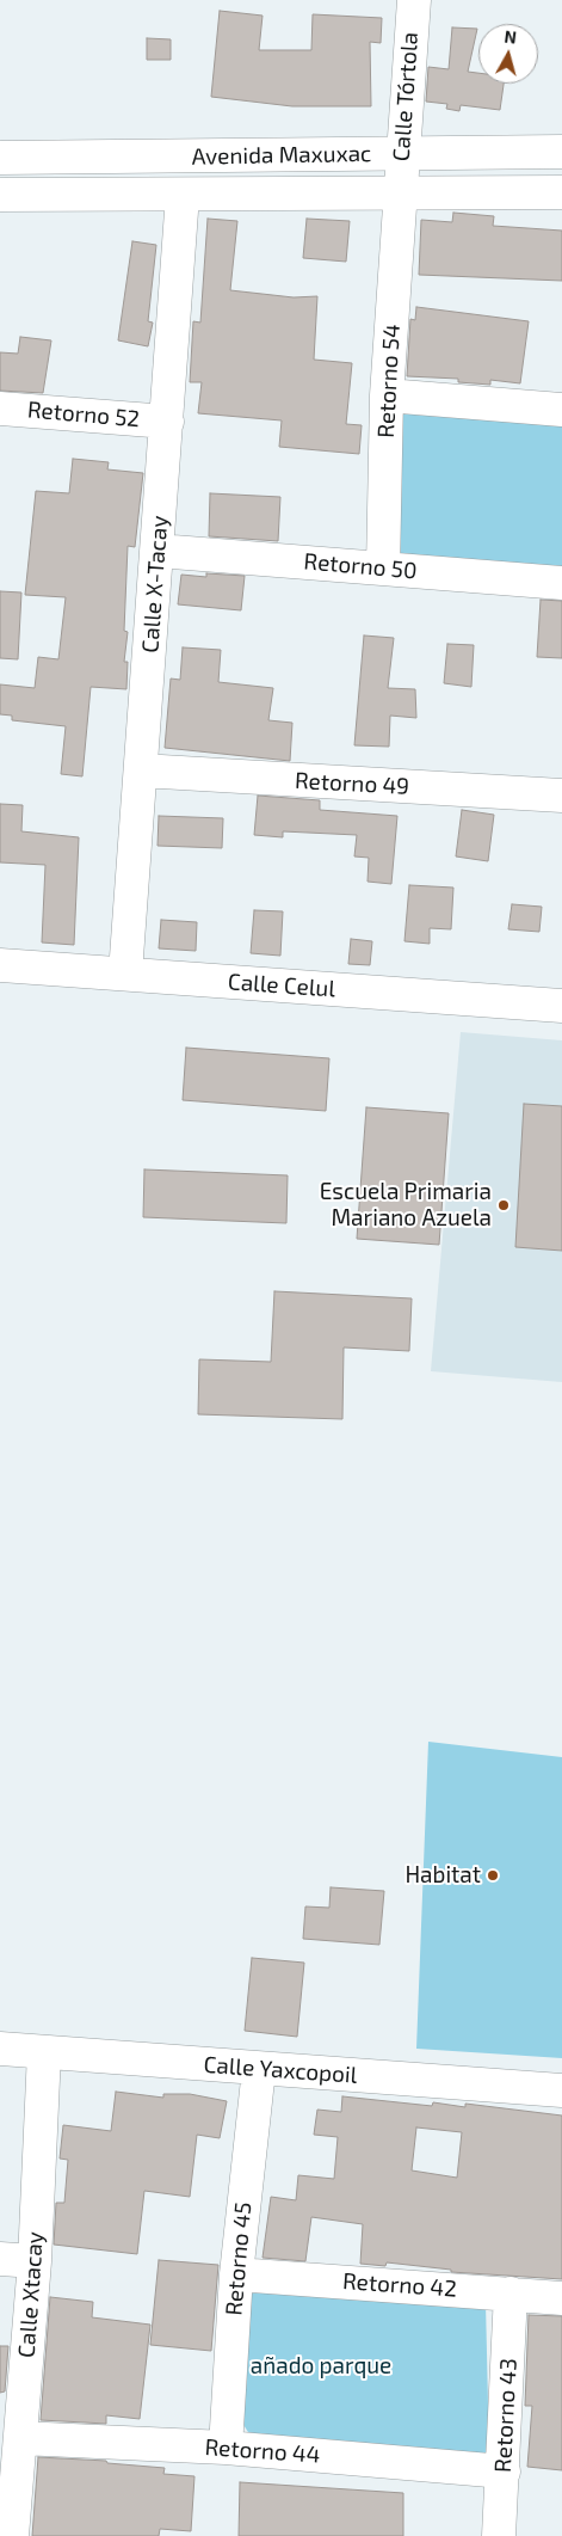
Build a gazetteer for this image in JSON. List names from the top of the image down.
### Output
{
  "streets": {
    "street": [
      "Calle Tórtola",
      "Avenida Maxuxac",
      "Retorno 54",
      "Retorno 52",
      "Retorno 50",
      "Calle X-Tacay",
      "Retorno 49",
      "Calle Celul",
      "Calle Yaxcopoil",
      "Retorno 45",
      "Retorno 42",
      "Calle Xtacay",
      "Retorno 43",
      "Retorno 44"
    ]
  },
  "crossings": [
    ["Calle Tórtola", "Avenida Maxuxac"],
    ["Calle Tórtola", "Retorno 54"],
    ["Avenida Maxuxac", "Retorno 54"],
    ["Avenida Maxuxac", "Calle X-Tacay"],
    ["Retorno 54", "Retorno 50"],
    ["Retorno 52", "Calle X-Tacay"],
    ["Retorno 50", "Calle X-Tacay"],
    ["Calle X-Tacay", "Retorno 49"],
    ["Calle X-Tacay", "Calle Celul"],
    ["Calle Yaxcopoil", "Retorno 45"],
    ["Calle Yaxcopoil", "Calle Xtacay"],
    ["Retorno 45", "Retorno 42"],
    ["Retorno 45", "Retorno 44"],
    ["Retorno 42", "Retorno 43"],
    ["Calle Xtacay", "Retorno 44"],
    ["Retorno 43", "Retorno 44"]
  ],
  "parks": ["añado parque"],
  "places": ["Escuela Primaria Mariano Azuela", "Habitat"],
  "north": "top"
}
